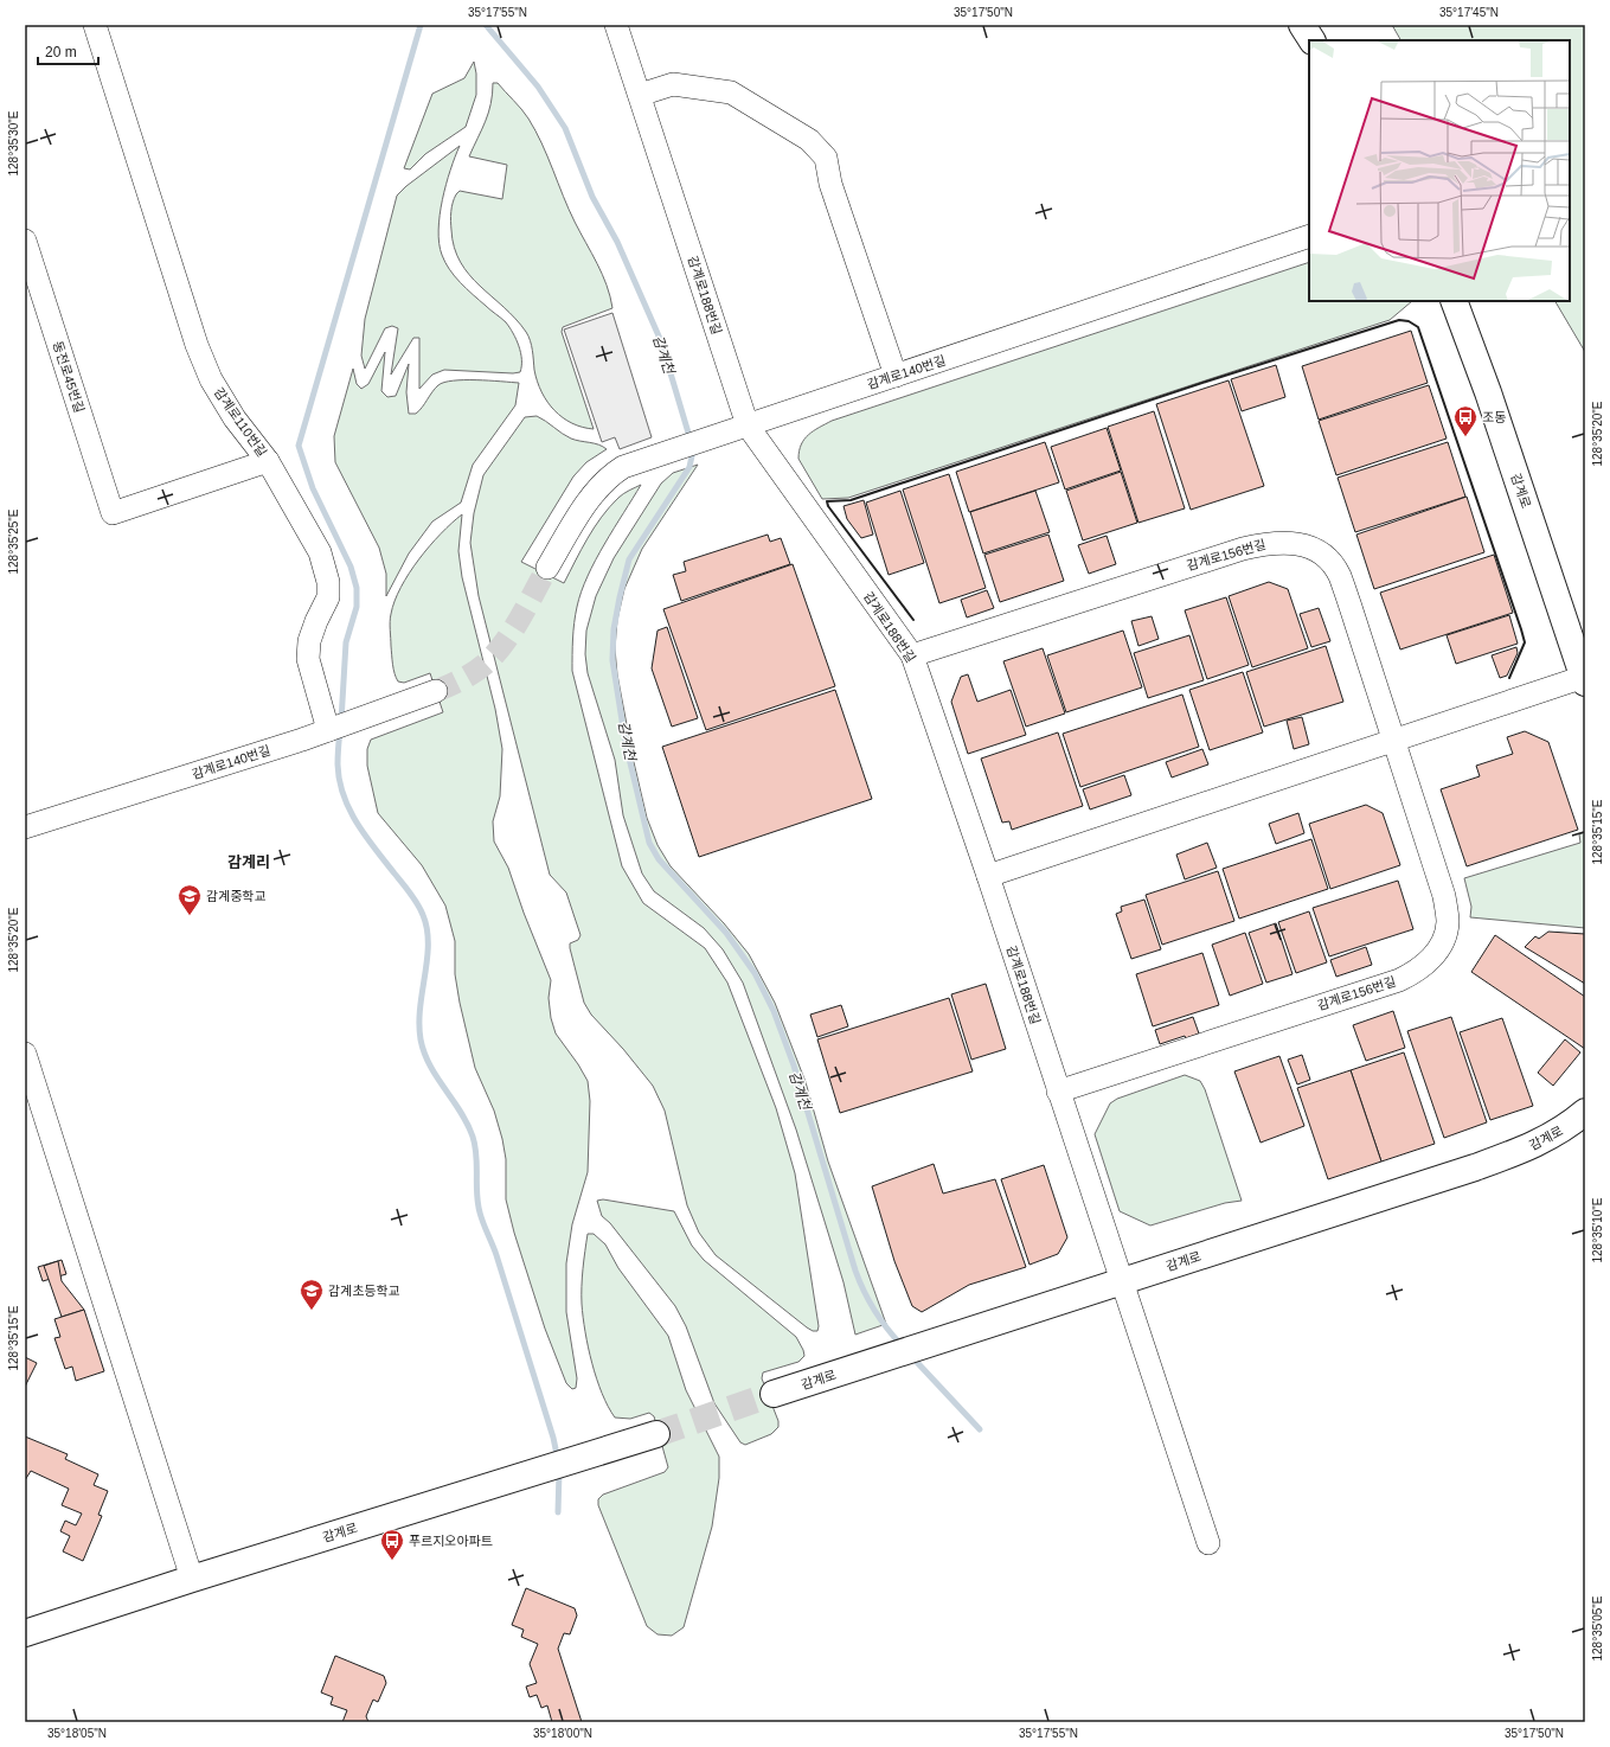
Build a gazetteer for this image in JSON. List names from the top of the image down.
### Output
{
  "streets": {
    "main road": ["감계로"],
    "street": [
      "감계로188번길",
      "감계로140번길",
      "동전로45번길",
      "감계로110번길",
      "감계로156번길"
    ]
  },
  "crossings": [
    ["감계로188번길", "감계로140번길"],
    ["감계로188번길", "감계로"],
    ["감계로188번길", "감계로156번길"],
    ["감계로140번길", "감계로110번길"],
    ["동전로45번길", "감계로110번길"]
  ],
  "districts": ["감계리"],
  "water": ["감계천"],
  "places": {
    "bus stop": ["조동", "푸르지오아파트"],
    "school or university": ["감계중학교", "감계초등학교"]
  },
  "scale_bar": "20 m",
  "coordinates": [
    "35°17'55\"N",
    "35°17'50\"N",
    "35°17'45\"N",
    "128°35'30\"E",
    "128°35'20\"E",
    "128°35'25\"E",
    "128°35'15\"E",
    "128°35'10\"E",
    "128°35'05\"E",
    "35°18'05\"N",
    "35°18'00\"N"
  ]
}
